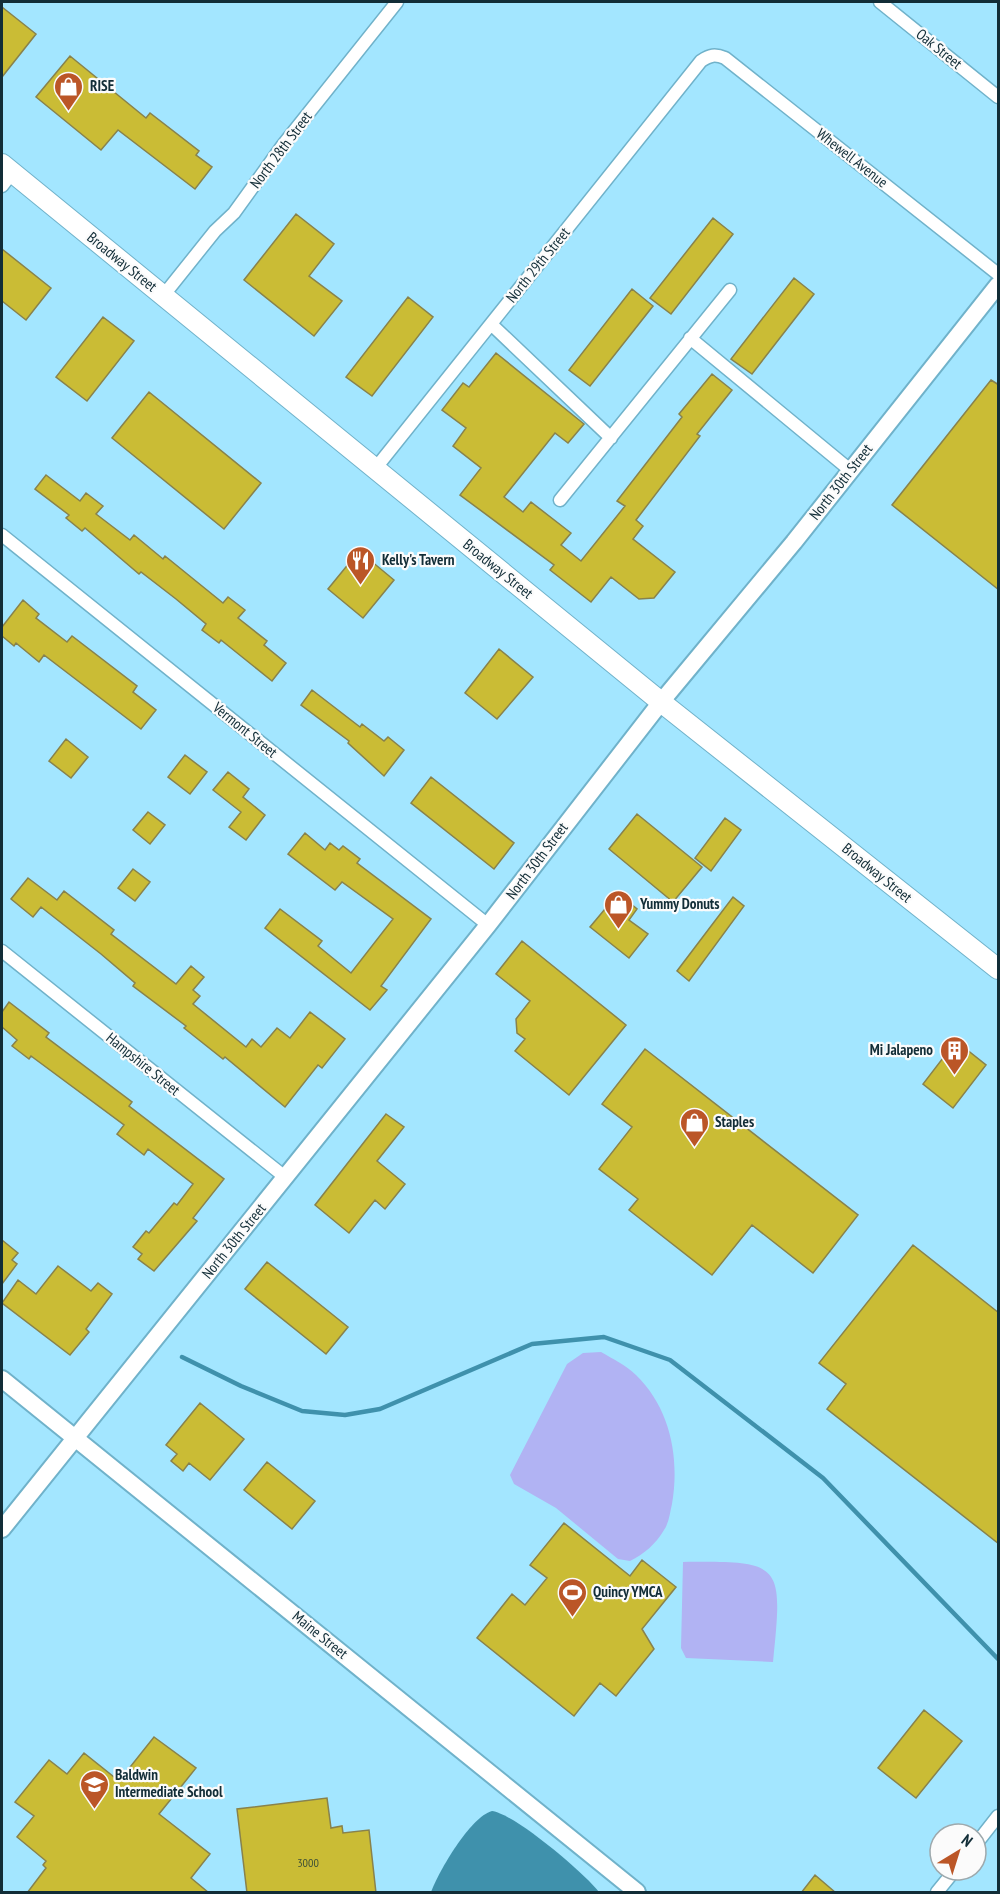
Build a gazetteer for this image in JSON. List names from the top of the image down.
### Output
{
  "streets": {
    "main road": ["Broadway Street"],
    "street": [
      "Oak Street",
      "North 28th Street",
      "Whewell Avenue",
      "North 29th Street",
      "North 30th Street",
      "Vermont Street",
      "Hampshire Street",
      "Maine Street"
    ]
  },
  "crossings": [
    ["North 28th Street", "Broadway Street"],
    ["Whewell Avenue", "North 29th Street"],
    ["Broadway Street", "North 29th Street"],
    ["Broadway Street", "North 30th Street"],
    ["North 30th Street", "Vermont Street"],
    ["North 30th Street", "Hampshire Street"],
    ["North 30th Street", "Maine Street"]
  ],
  "places": {
    "shop": ["RISE", "Yummy Donuts", "Staples"],
    "restaurant": ["Kelly's Tavern"],
    "building": ["Mi Jalapeno"],
    "sports": ["Quincy YMCA"],
    "school or university": ["Baldwin Intermediate School"]
  },
  "house_numbers": ["3000"],
  "north": "top right"
}
